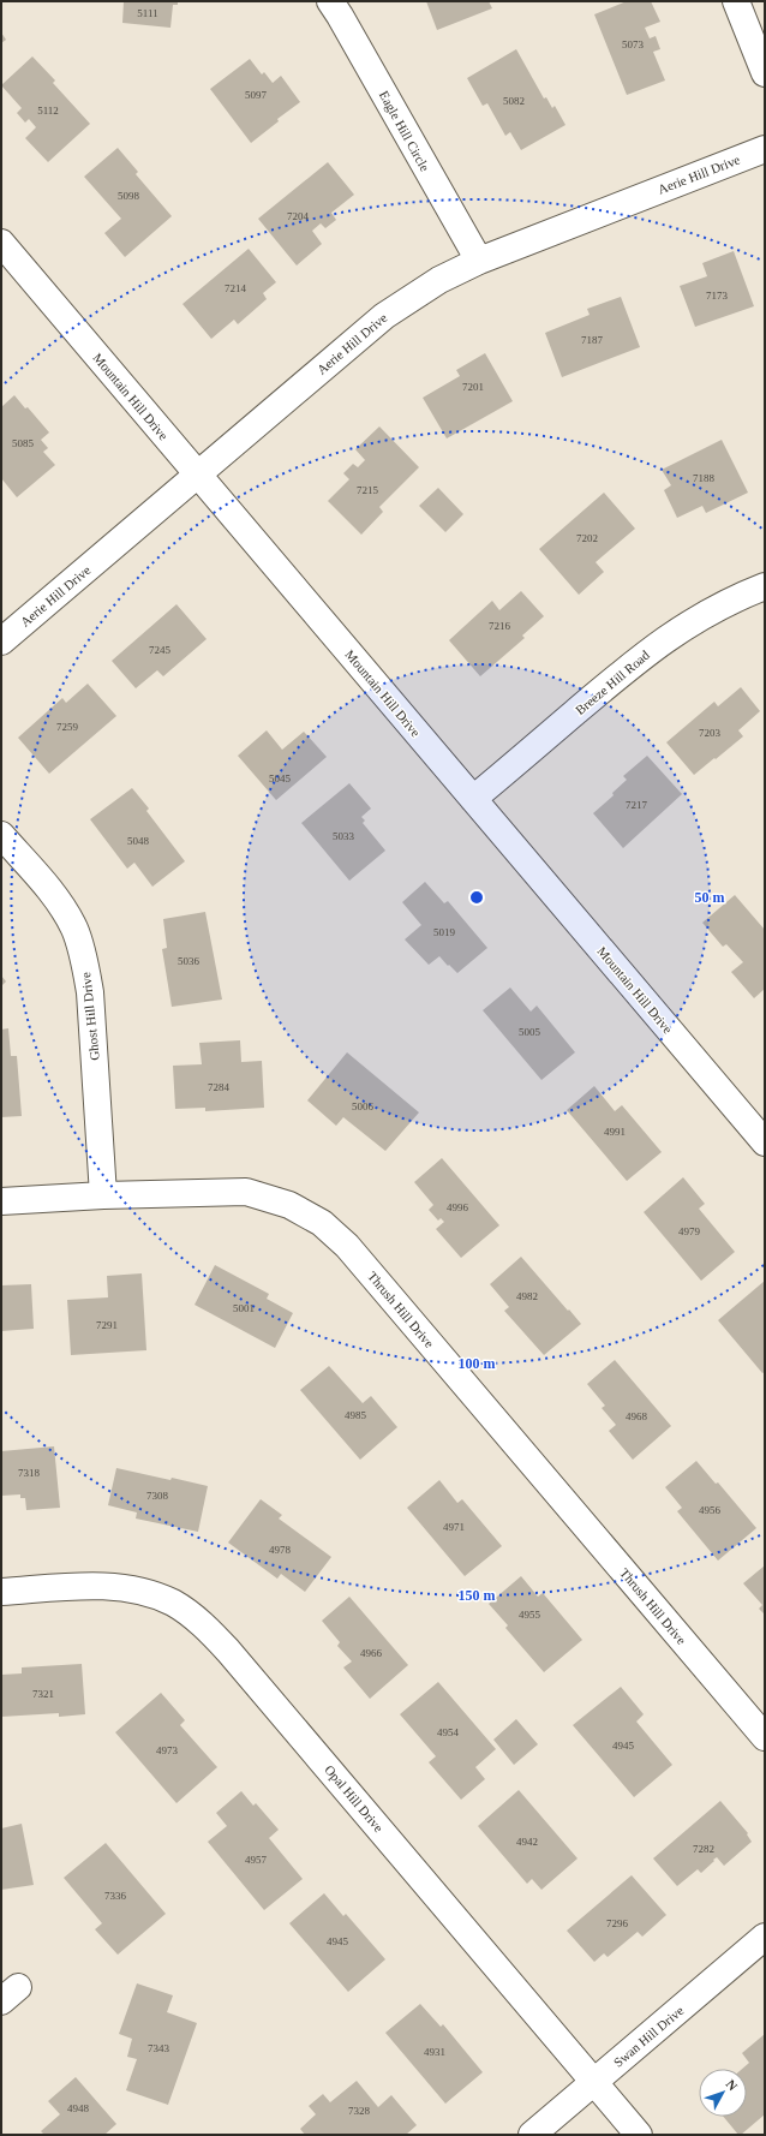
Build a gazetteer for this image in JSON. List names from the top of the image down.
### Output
{
  "streets": {
    "street": [
      "Eagle Hill Circle",
      "Aerie Hill Drive",
      "Mountain Hill Drive",
      "Breeze Hill Road",
      "Ghost Hill Drive",
      "Thrush Hill Drive",
      "Opal Hill Drive",
      "Swan Hill Drive"
    ]
  },
  "crossings": [
    ["Eagle Hill Circle", "Aerie Hill Drive"],
    ["Aerie Hill Drive", "Mountain Hill Drive"],
    ["Mountain Hill Drive", "Breeze Hill Road"],
    ["Ghost Hill Drive", "Thrush Hill Drive"],
    ["Opal Hill Drive", "Swan Hill Drive"]
  ],
  "house_numbers": [
    "5111",
    "5073",
    "5097",
    "5082",
    "5112",
    "5098",
    "7204",
    "7214",
    "7173",
    "7187",
    "7201",
    "5085",
    "7188",
    "7215",
    "7202",
    "7216",
    "7245",
    "7259",
    "7203",
    "5045",
    "7217",
    "5033",
    "5048",
    "5019",
    "5036",
    "5005",
    "7284",
    "5006",
    "4991",
    "4996",
    "4979",
    "4982",
    "5001",
    "7291",
    "4985",
    "4968",
    "7318",
    "7308",
    "4956",
    "4971",
    "4978",
    "4955",
    "4966",
    "7321",
    "4954",
    "4945",
    "4973",
    "4942",
    "7282",
    "4957",
    "7336",
    "7296",
    "4945",
    "7343",
    "4931",
    "4948",
    "7328"
  ],
  "north": "top right",
  "rings": ["50 m", "100 m", "150 m"]
}
